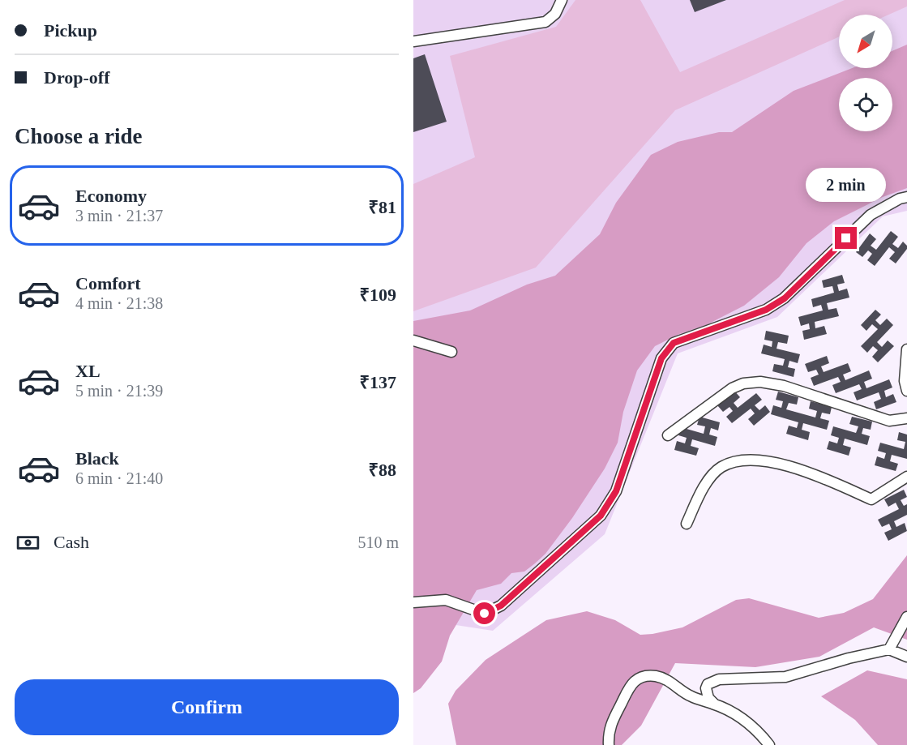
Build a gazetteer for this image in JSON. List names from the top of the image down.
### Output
{
  "north": "bottom left",
  "page": {
    "banner": ["Pickup", "Drop-off"],
    "heading": "Choose a ride",
    "list": [
      {
        "name": "Economy",
        "note": "3 min · 21:37",
        "value": "₹81"
      },
      {
        "name": "Comfort",
        "note": "4 min · 21:38",
        "value": "₹109"
      },
      {
        "name": "XL",
        "note": "5 min · 21:39",
        "value": "₹137"
      },
      {
        "name": "Black",
        "note": "6 min · 21:40",
        "value": "₹88"
      }
    ],
    "bubble": "2 min",
    "pay": ["Cash", "510 m"],
    "buttons": "Confirm"
  }
}
